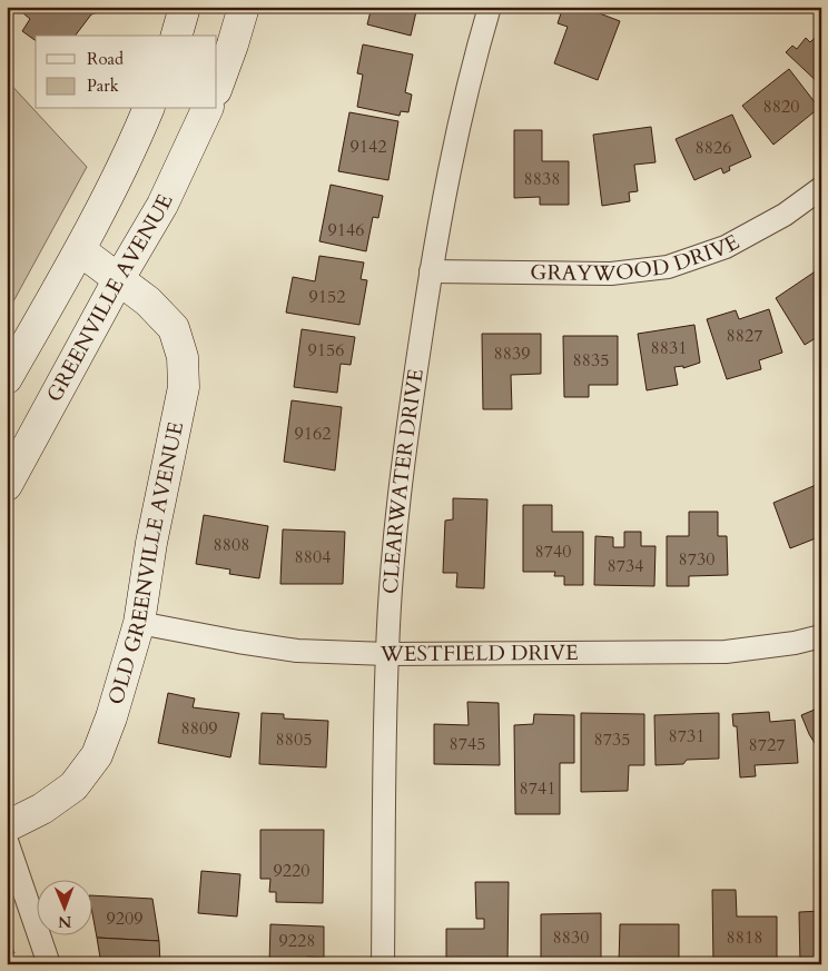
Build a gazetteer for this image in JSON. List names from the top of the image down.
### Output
{
  "streets": {
    "main road": ["GREENVILLE AVENUE", "OLD GREENVILLE AVENUE"],
    "street": ["GRAYWOOD DRIVE", "CLEARWATER DRIVE", "WESTFIELD DRIVE"]
  },
  "crossings": [
    ["GRAYWOOD DRIVE", "CLEARWATER DRIVE"],
    ["GREENVILLE AVENUE", "OLD GREENVILLE AVENUE"],
    ["CLEARWATER DRIVE", "WESTFIELD DRIVE"],
    ["OLD GREENVILLE AVENUE", "WESTFIELD DRIVE"]
  ],
  "house_numbers": [
    "8820",
    "9142",
    "8826",
    "8838",
    "9146",
    "9152",
    "8827",
    "8831",
    "9156",
    "8839",
    "8835",
    "9162",
    "8808",
    "8740",
    "8804",
    "8730",
    "8734",
    "8809",
    "8731",
    "8805",
    "8735",
    "8745",
    "8727",
    "8741",
    "9220",
    "9209",
    "8830",
    "8818",
    "9228"
  ],
  "legend": ["Road", "Park"],
  "north": "bottom"
}
